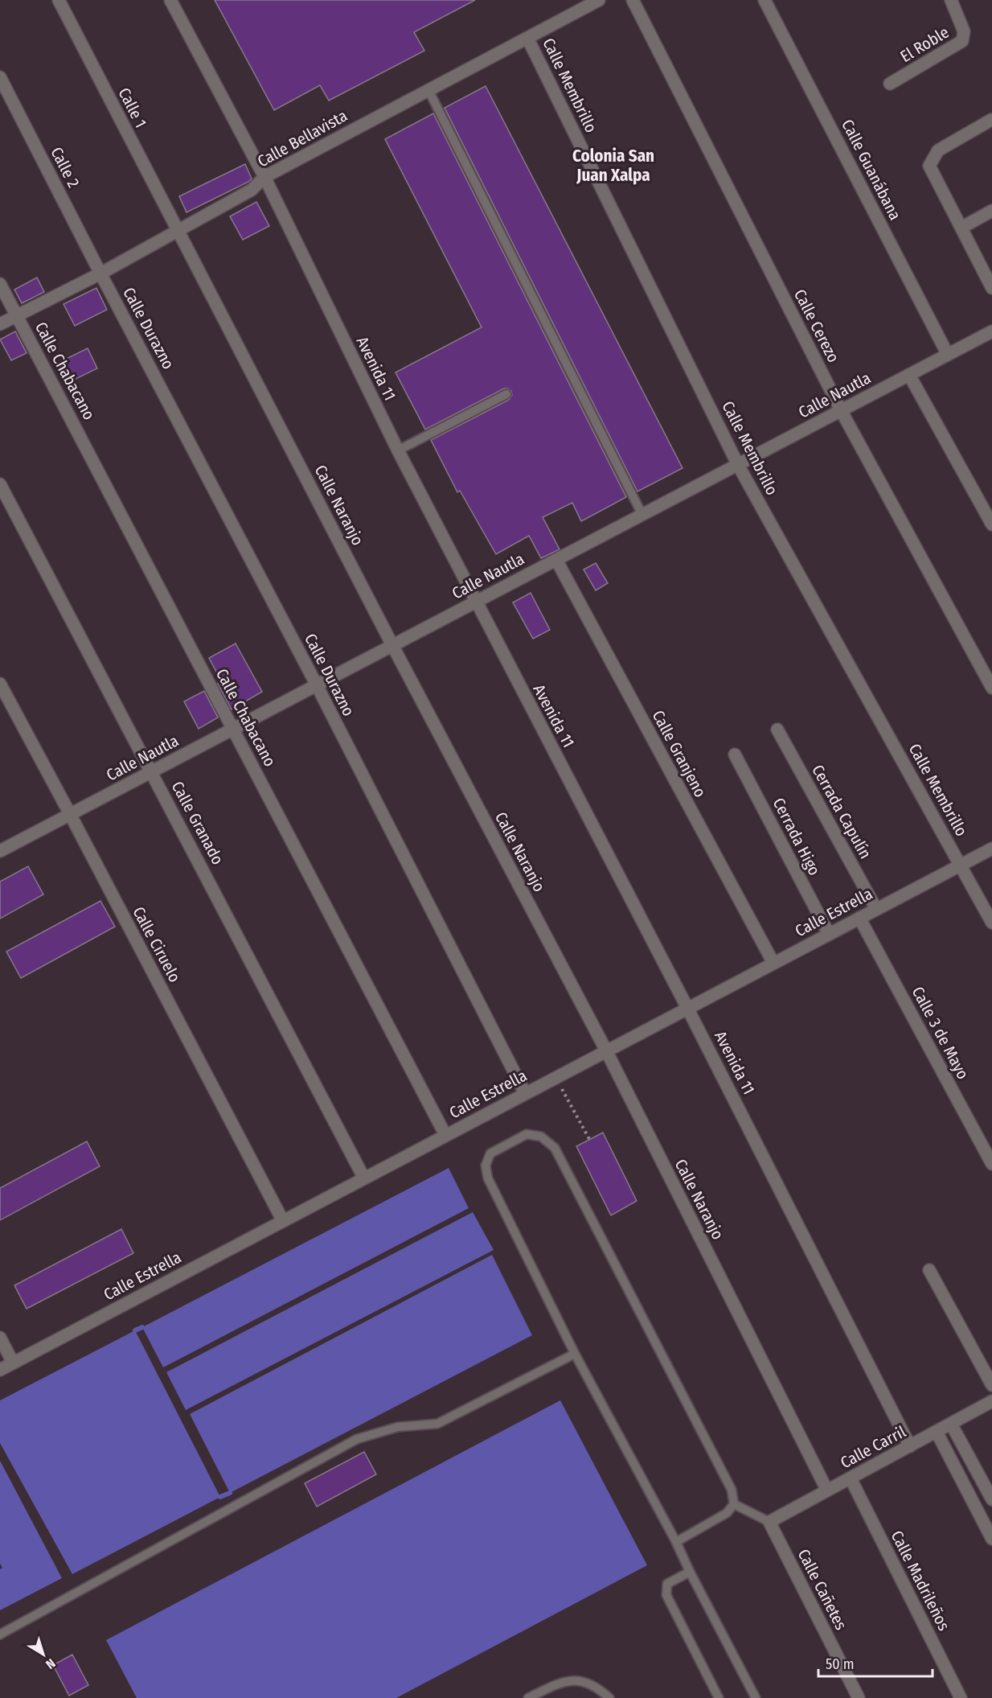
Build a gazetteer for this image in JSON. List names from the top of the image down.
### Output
{
  "streets": {
    "street": [
      "El Roble",
      "Calle Membrillo",
      "Calle 1",
      "Calle Bellavista",
      "Calle 2",
      "Calle Guanábana",
      "Calle Cerezo",
      "Calle Durazno",
      "Avenida 11",
      "Calle Chabacano",
      "Calle Nautla",
      "Calle Naranjo",
      "Calle Granjeno",
      "Cerrada Capulín",
      "Calle Granado",
      "Cerrada Higo",
      "Calle Estrella",
      "Calle Ciruelo",
      "Calle 3 de Mayo",
      "Calle Carril",
      "Calle Madrileños",
      "Calle Cañetes"
    ]
  },
  "crossings": [
    ["Calle Membrillo", "Calle Bellavista"],
    ["Calle Membrillo", "Calle Nautla"],
    ["Calle Membrillo", "Calle Estrella"],
    ["Calle 1", "Calle Bellavista"],
    ["Calle 1", "Calle Naranjo"],
    ["Calle Bellavista", "Calle 2"],
    ["Calle Bellavista", "Calle Durazno"],
    ["Calle Bellavista", "Avenida 11"],
    ["Calle Bellavista", "Calle Chabacano"],
    ["Calle Bellavista", "Calle Naranjo"],
    ["Calle 2", "Calle Durazno"],
    ["Calle Guanábana", "Calle Nautla"],
    ["Calle Cerezo", "Calle Nautla"],
    ["Calle Durazno", "Calle Nautla"],
    ["Calle Durazno", "Calle Estrella"],
    ["Avenida 11", "Calle Nautla"],
    ["Avenida 11", "Calle Estrella"],
    ["Avenida 11", "Calle Carril"],
    ["Calle Chabacano", "Calle Nautla"],
    ["Calle Chabacano", "Calle Estrella"],
    ["Calle Nautla", "Calle Naranjo"],
    ["Calle Nautla", "Calle Granjeno"],
    ["Calle Nautla", "Calle Granado"],
    ["Calle Nautla", "Calle Ciruelo"],
    ["Calle Naranjo", "Calle Estrella"],
    ["Calle Naranjo", "Calle Carril"],
    ["Calle Granjeno", "Calle Estrella"],
    ["Cerrada Capulín", "Calle Estrella"],
    ["Calle Granado", "Calle Estrella"],
    ["Cerrada Higo", "Calle Estrella"],
    ["Calle Estrella", "Calle Ciruelo"],
    ["Calle Estrella", "Calle 3 de Mayo"],
    ["Calle Carril", "Calle Madrileños"],
    ["Calle Carril", "Calle Cañetes"]
  ],
  "districts": ["Colonia San Juan Xalpa"],
  "scale_bar": "50 m",
  "north": "bottom right"
}
